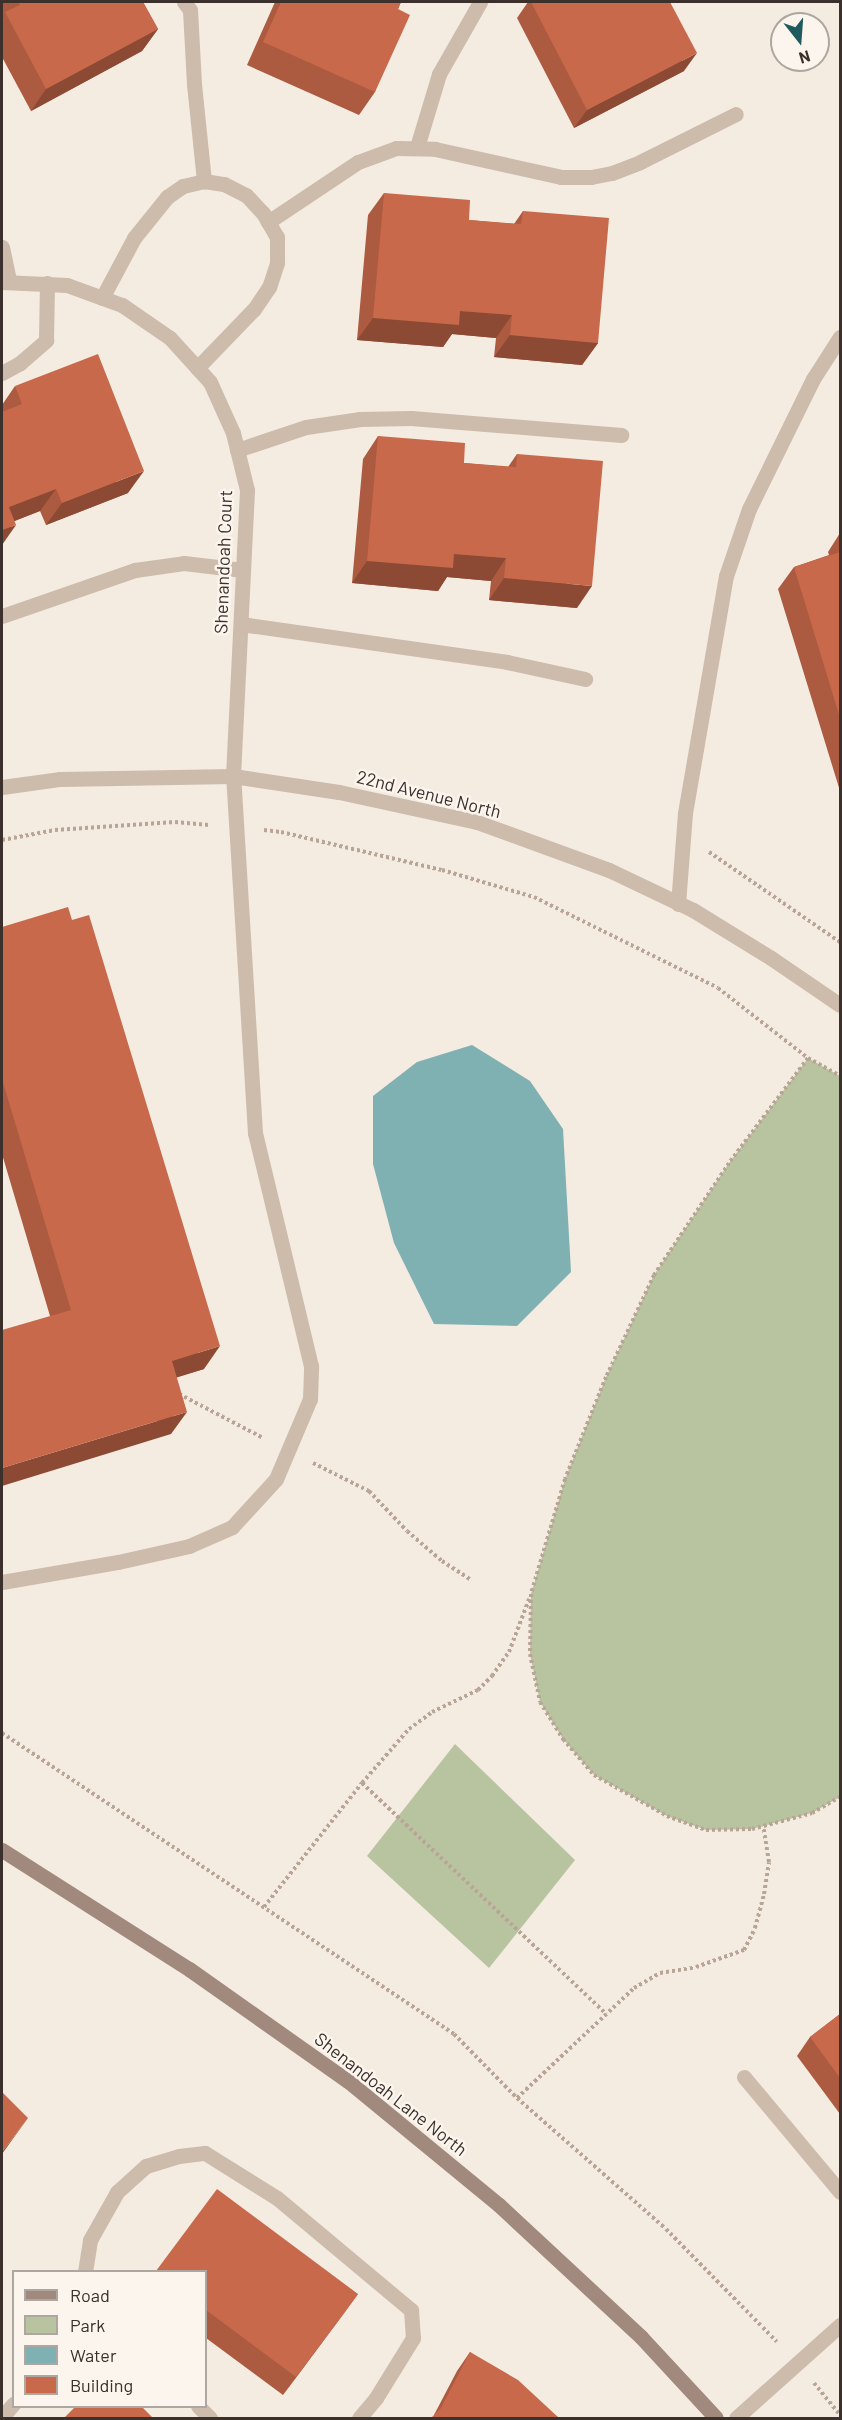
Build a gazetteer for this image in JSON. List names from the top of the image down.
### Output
{
  "streets": {
    "street": ["Shenandoah Court", "22nd Avenue North", "Shenandoah Lane North"]
  },
  "crossings": [
    ["Shenandoah Court", "22nd Avenue North"]
  ],
  "legend": [
    "Road",
    "Park",
    "Water",
    "Building"
  ],
  "north": "bottom"
}
